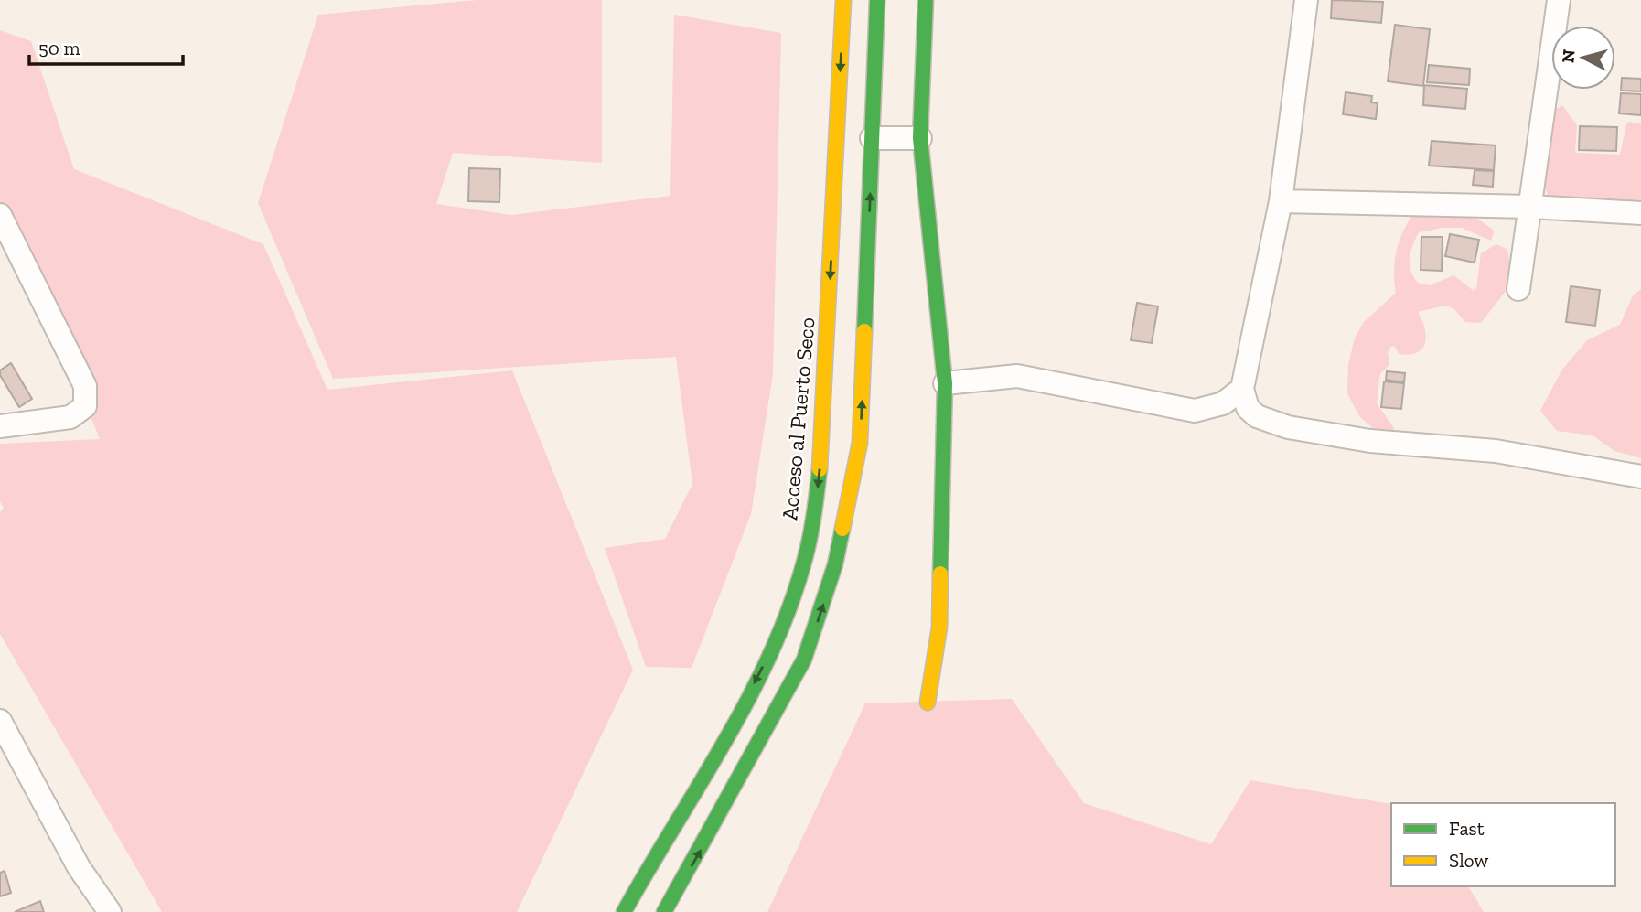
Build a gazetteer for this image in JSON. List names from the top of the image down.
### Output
{
  "streets": {
    "main road": ["Acceso al Puerto Seco"]
  },
  "legend": ["Fast", "Slow"],
  "scale_bar": "50 m",
  "north": "left"
}
